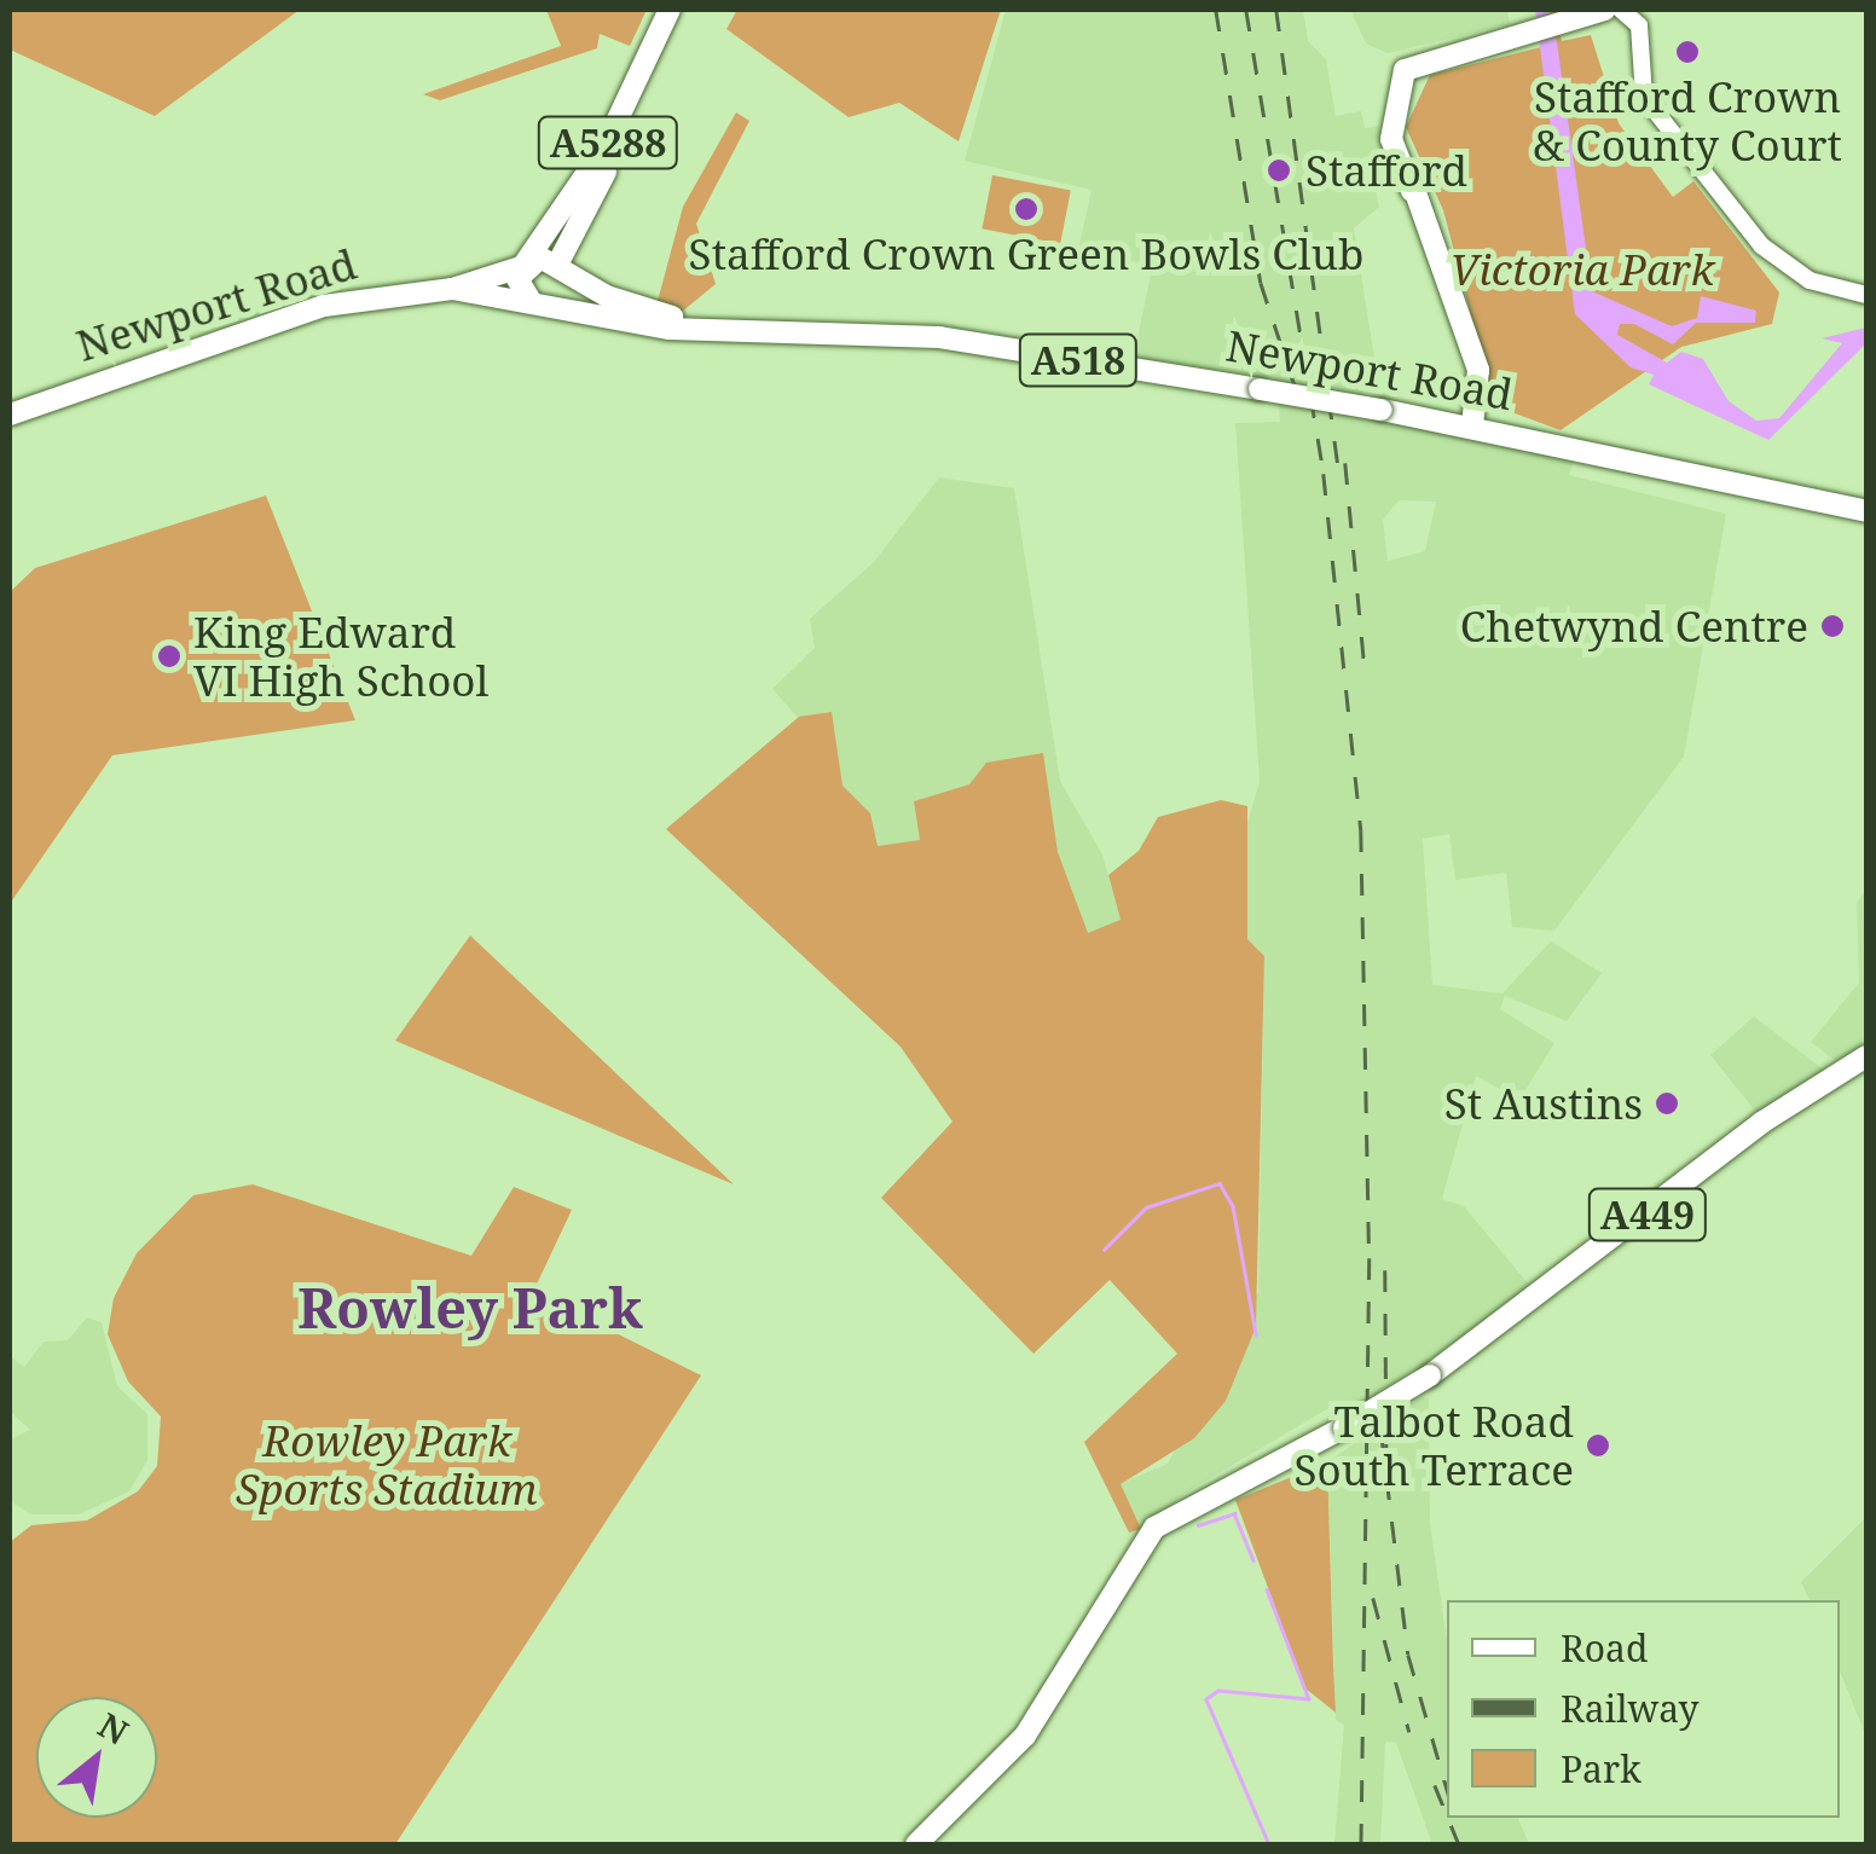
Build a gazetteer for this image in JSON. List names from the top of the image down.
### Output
{
  "streets": {
    "main road": [
      "A5288",
      "Newport Road",
      "A518",
      "A449"
    ]
  },
  "crossings": [
    ["A5288", "Newport Road"]
  ],
  "districts": ["Rowley Park"],
  "parks": ["Victoria Park", "Rowley Park Sports Stadium"],
  "places": [
    "Stafford Crown & County Court",
    "Stafford",
    "Stafford Crown Green Bowls Club",
    "Chetwynd Centre",
    "King Edward VI High School",
    "St Austins",
    "Talbot Road South Terrace"
  ],
  "legend": ["Road", "Railway", "Park"],
  "north": "top right"
}
